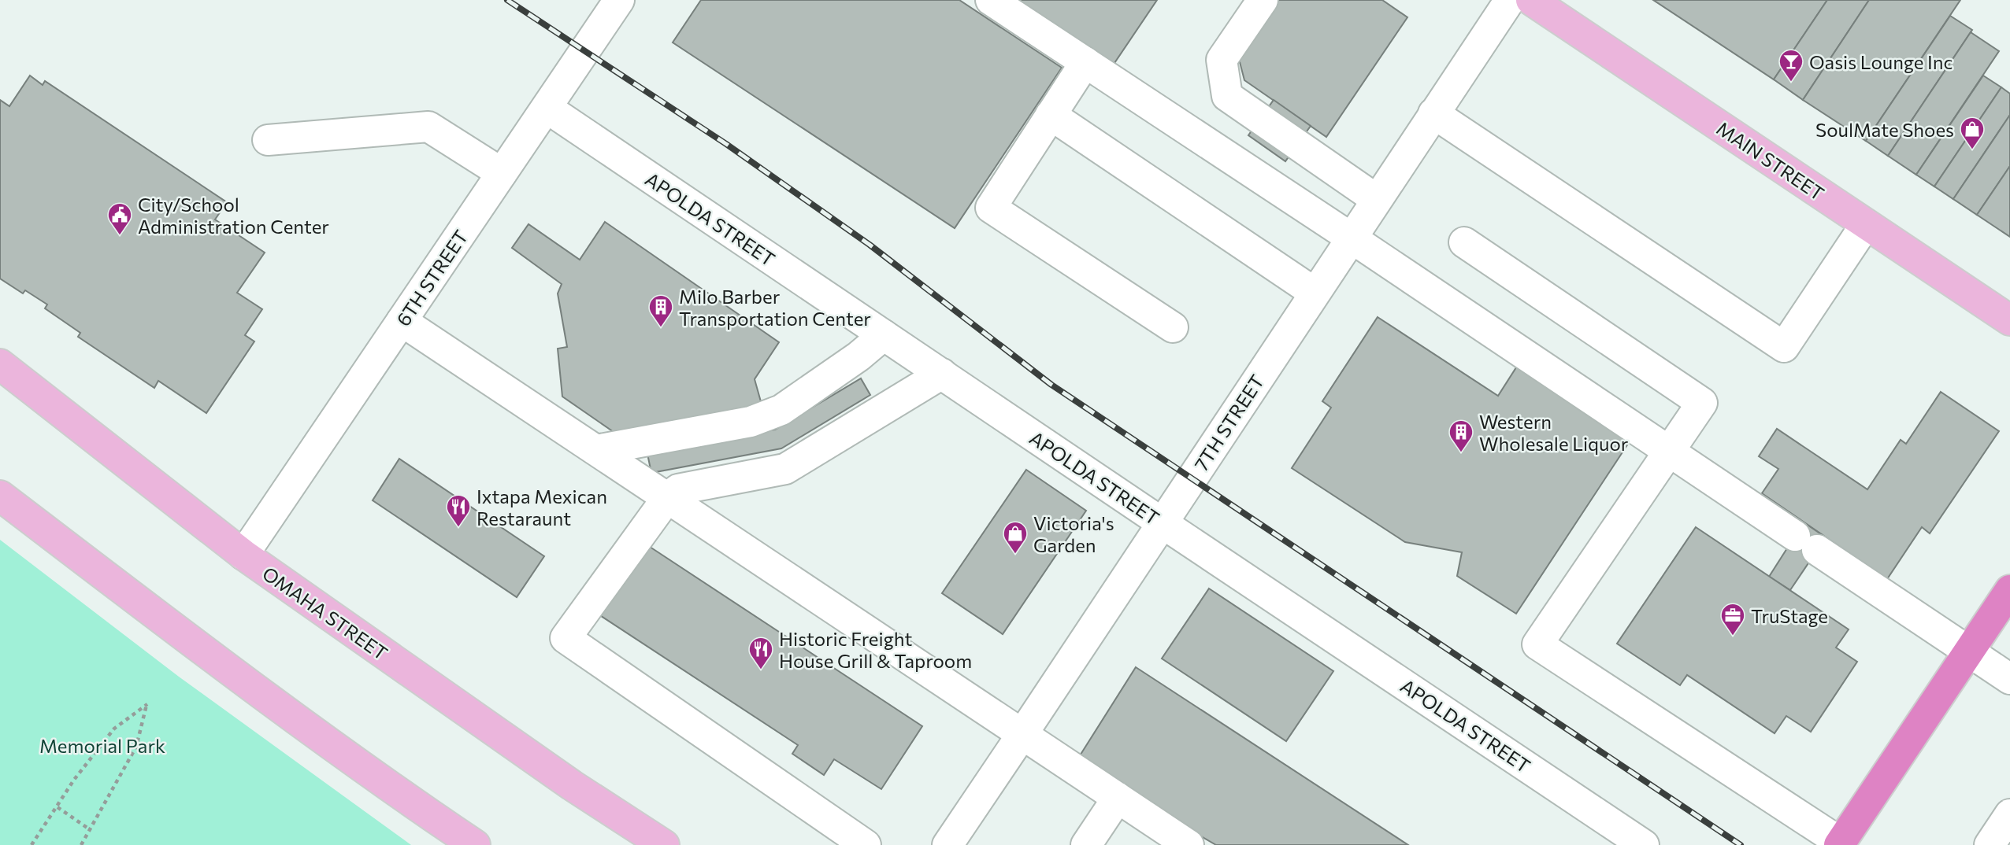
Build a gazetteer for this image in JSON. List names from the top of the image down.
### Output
{
  "streets": {
    "main road": ["MAIN STREET", "OMAHA STREET"],
    "street": ["APOLDA STREET", "6TH STREET", "7TH STREET"]
  },
  "crossings": [
    ["APOLDA STREET", "6TH STREET"],
    ["APOLDA STREET", "7TH STREET"],
    ["6TH STREET", "OMAHA STREET"]
  ],
  "parks": ["Memorial Park"],
  "places": {
    "bar": ["Oasis Lounge Inc"],
    "shop": ["SoulMate Shoes", "Victoria's Garden"],
    "public building": ["City/School Administration Center"],
    "building": ["Milo Barber Transportation Center", "Western Wholesale Liquor"],
    "restaurant": ["Ixtapa Mexican Restaraunt", "Historic Freight House Grill & Taproom"],
    "office": ["TruStage"]
  }
}
